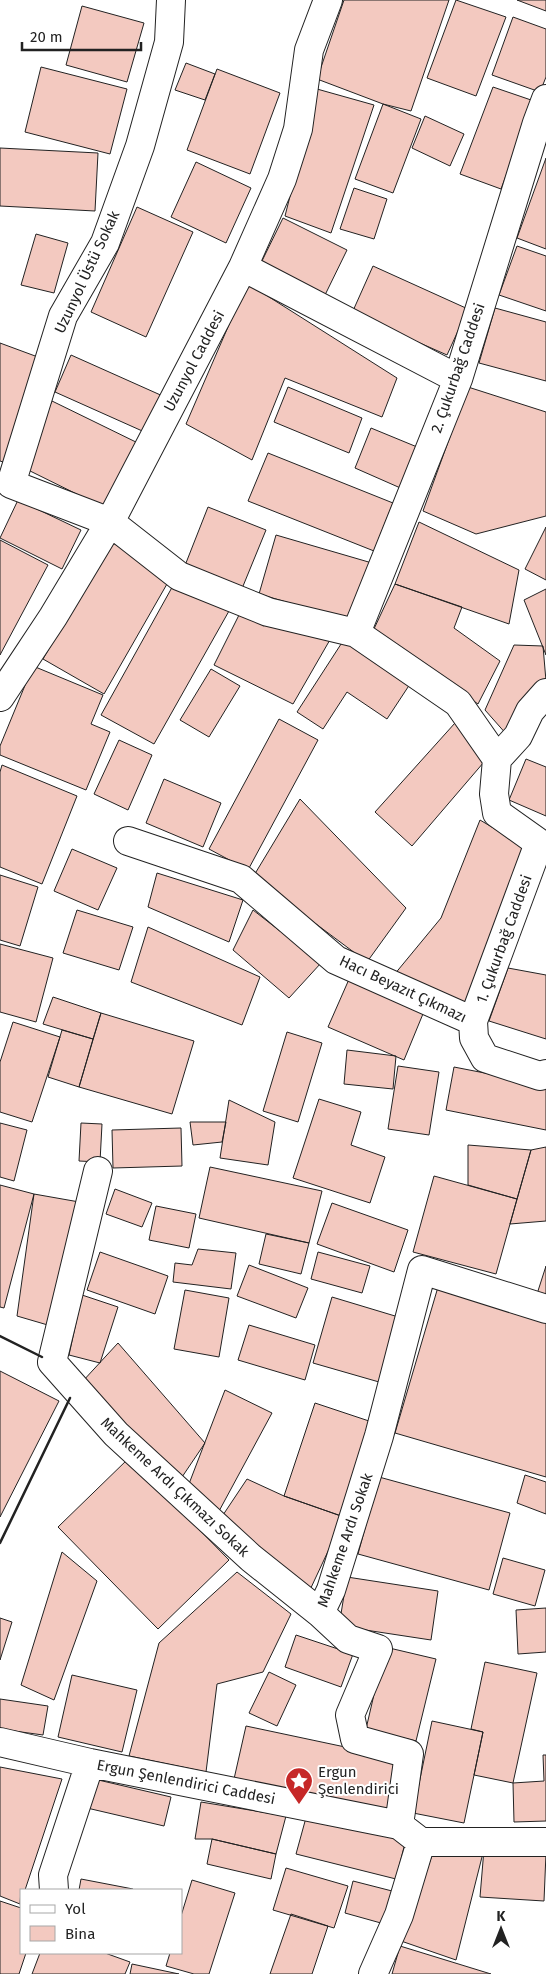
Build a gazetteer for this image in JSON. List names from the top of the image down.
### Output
{
  "streets": {
    "street": [
      "Uzunyol Üstü Sokak",
      "Uzunyol Caddesi",
      "2. Çukurbağ Caddesi",
      "1. Çukurbağ Caddesi",
      "Hacı Beyazıt Çıkmazı",
      "Mahkeme Ardı Çıkmazı Sokak",
      "Mahkeme Ardı Sokak",
      "Ergun Şenlendirici Caddesi"
    ]
  },
  "crossings": [
    ["Uzunyol Üstü Sokak", "Uzunyol Caddesi"],
    ["1. Çukurbağ Caddesi", "Hacı Beyazıt Çıkmazı"],
    ["Mahkeme Ardı Çıkmazı Sokak", "Mahkeme Ardı Sokak"],
    ["Mahkeme Ardı Sokak", "Ergun Şenlendirici Caddesi"]
  ],
  "places": {
    "place": ["Ergun Şenlendirici"]
  },
  "legend": ["Yol", "Bina"],
  "scale_bar": "20 m",
  "north": "top"
}
